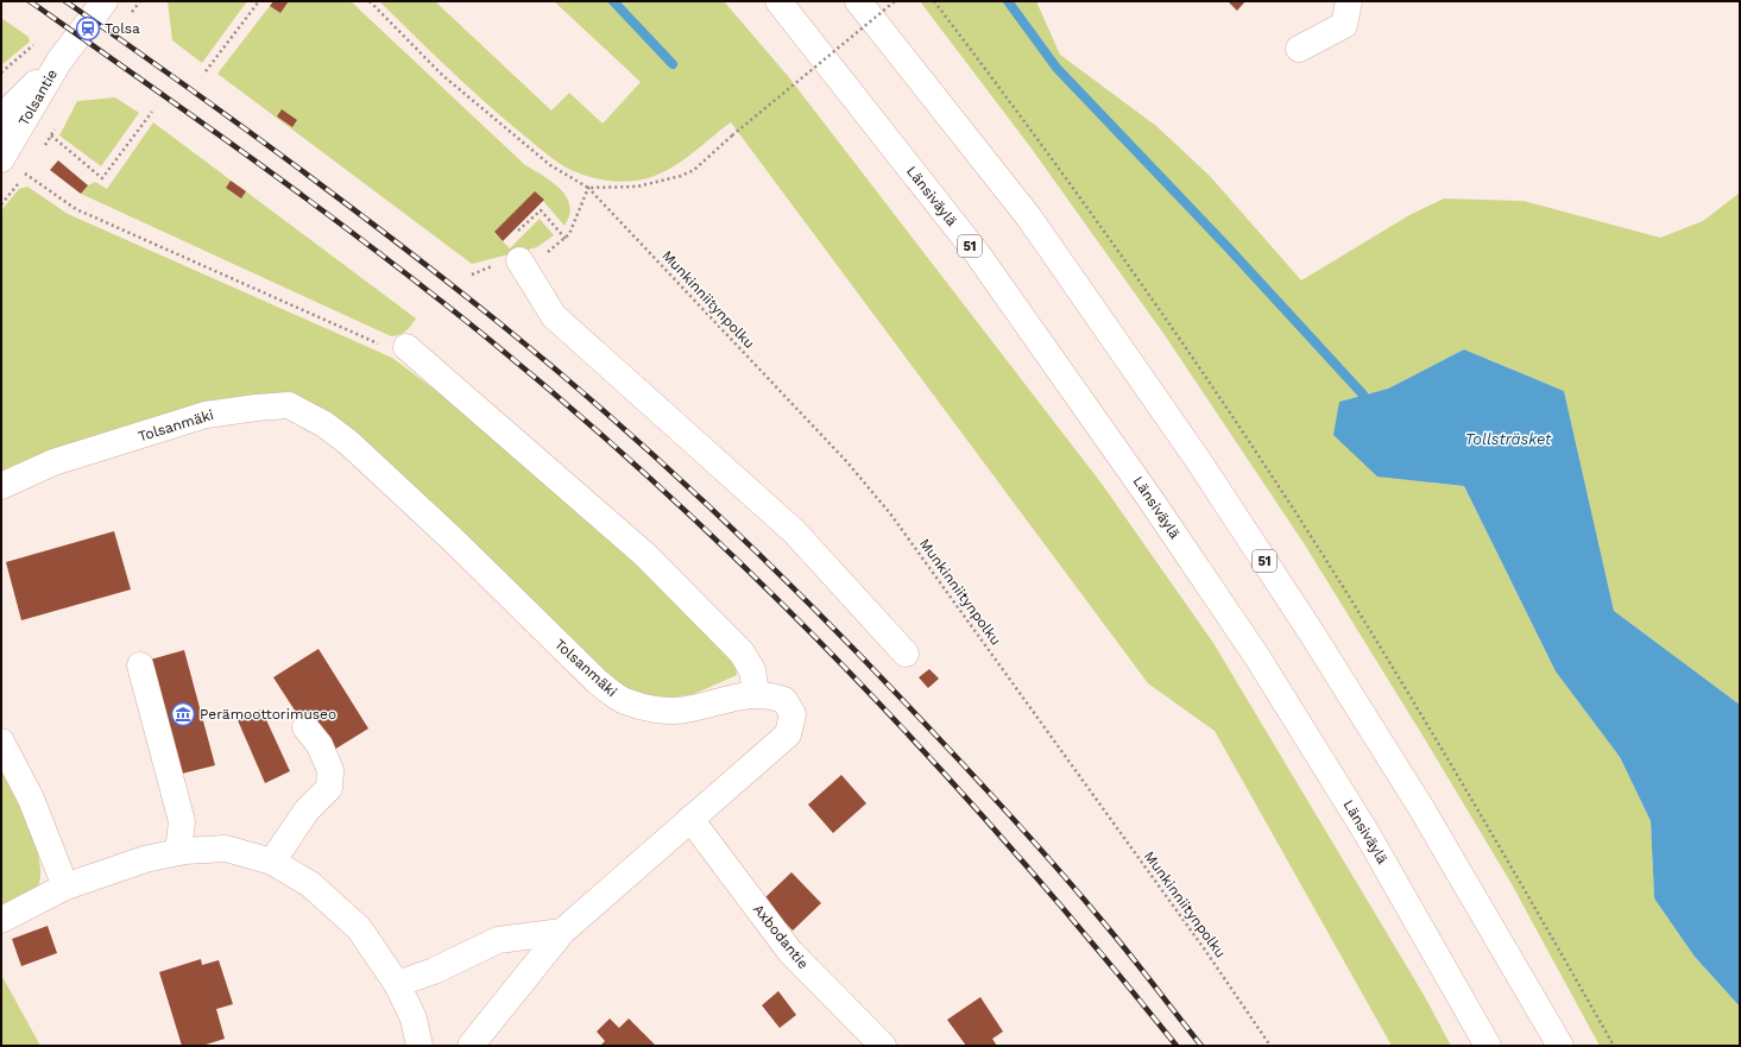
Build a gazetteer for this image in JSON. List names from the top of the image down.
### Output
{
  "streets": {
    "main road": [
      "Tolsantie",
      "Länsiväylä",
      "51",
      "Tolsanmäki",
      "Axbodantie"
    ],
    "path": ["Munkinniitynpolku"]
  },
  "crossings": [
    ["Tolsanmäki", "Axbodantie"]
  ],
  "water": ["Tollsträsket"],
  "places": {
    "station": ["Tolsa"],
    "museum": ["Perämoottorimuseo"]
  }
}
